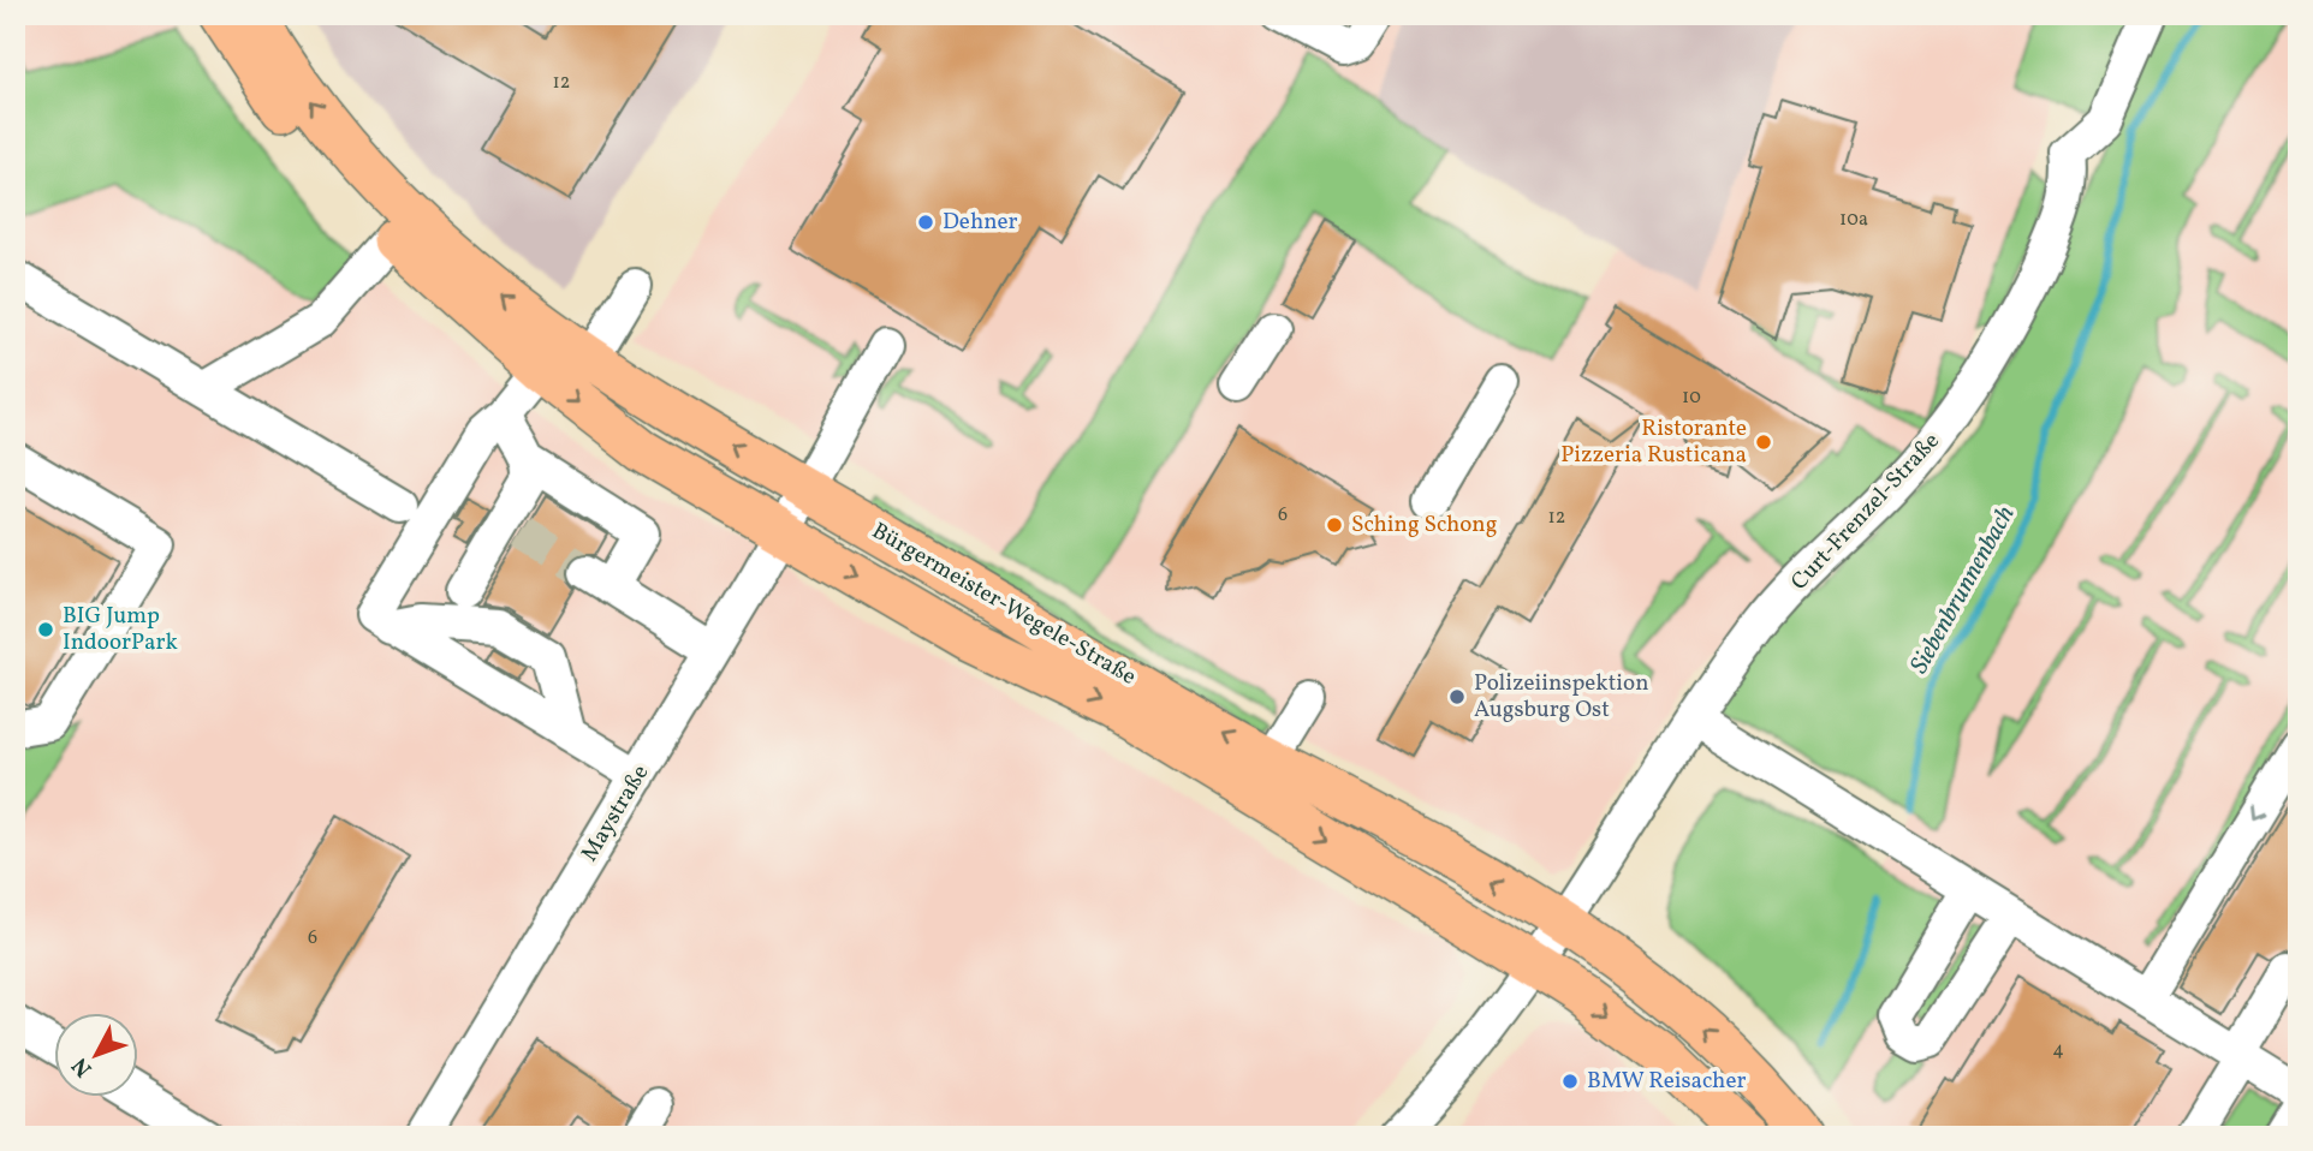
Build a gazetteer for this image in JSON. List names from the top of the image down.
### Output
{
  "streets": {
    "main road": ["Bürgermeister-Wegele-Straße"],
    "street": ["Curt-Frenzel-Straße", "Maystraße"]
  },
  "crossings": [
    ["Curt-Frenzel-Straße", "Bürgermeister-Wegele-Straße"],
    ["Bürgermeister-Wegele-Straße", "Maystraße"]
  ],
  "water": ["Siebenbrunnenbach"],
  "places": [
    "Dehner",
    "Ristorante Pizzeria Rusticana",
    "Sching Schong",
    "BIG Jump IndoorPark",
    "Polizeiinspektion Augsburg Ost",
    "BMW Reisacher"
  ],
  "house_numbers": [
    "12",
    "10a",
    "10",
    "6",
    "12",
    "6",
    "4"
  ],
  "north": "bottom left"
}
